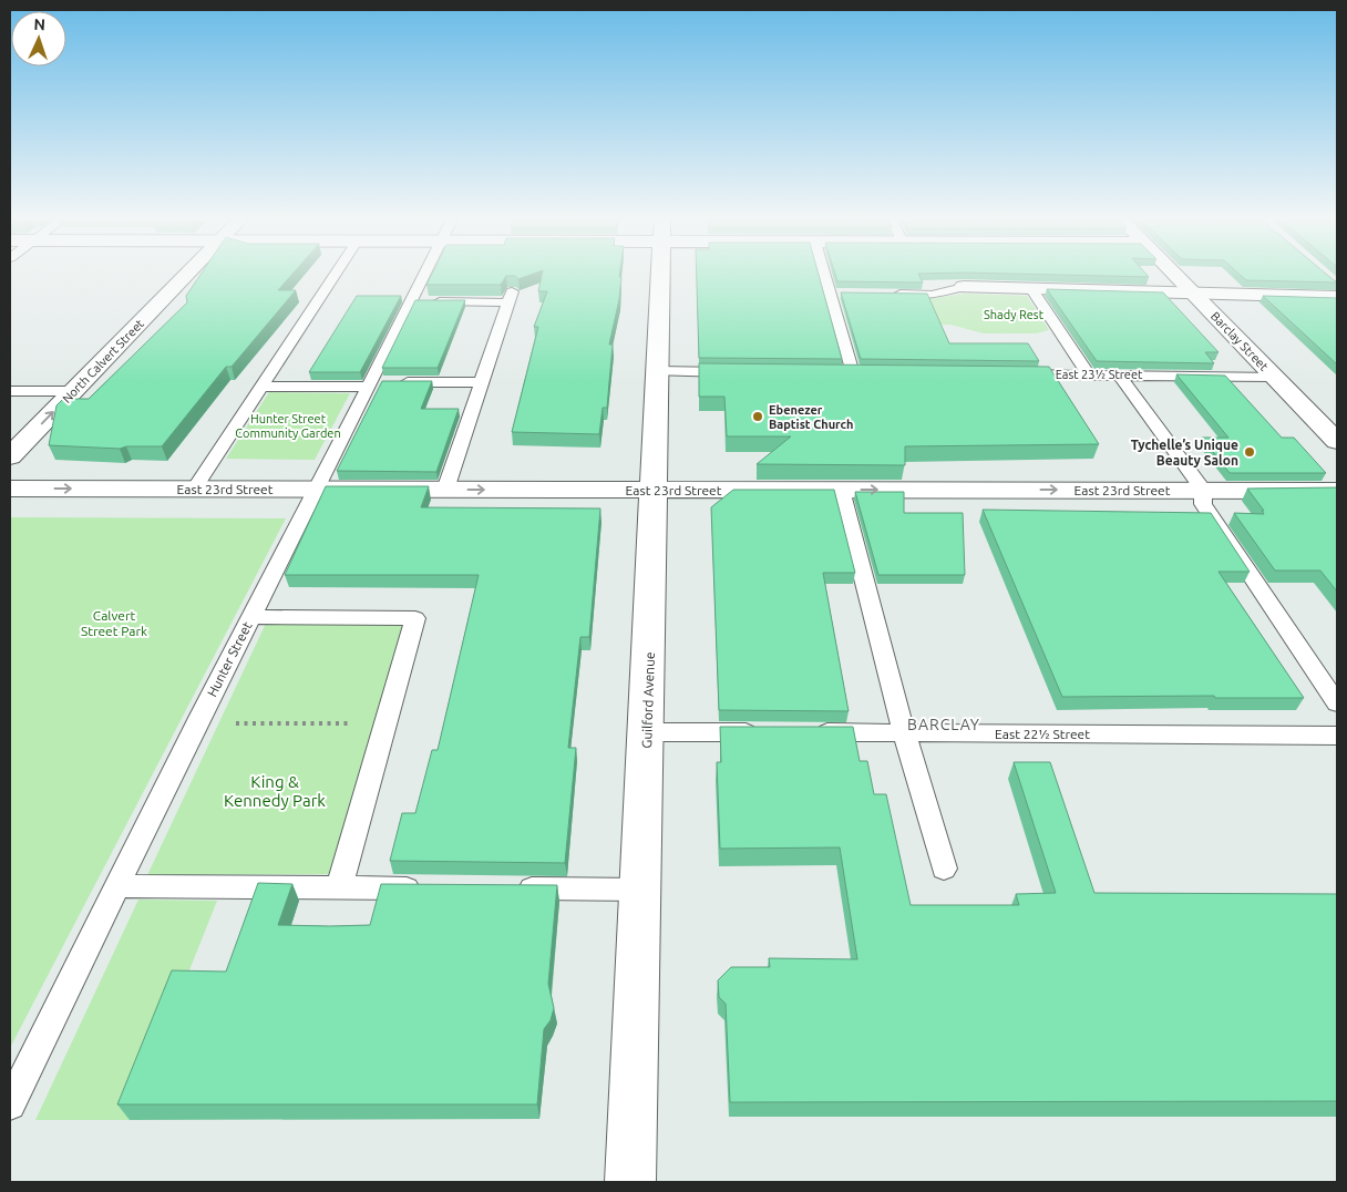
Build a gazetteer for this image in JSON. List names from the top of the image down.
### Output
{
  "streets": {
    "street": [
      "Barclay Street",
      "North Calvert Street",
      "East 23rd Street",
      "Guilford Avenue"
    ],
    "lane": ["East 23½ Street", "Hunter Street", "East 22½ Street"]
  },
  "crossings": [
    ["Barclay Street", "East 23½ Street"],
    ["East 23rd Street", "Hunter Street"],
    ["East 23rd Street", "Guilford Avenue"]
  ],
  "one_way": ["North Calvert Street"],
  "districts": ["BARCLAY"],
  "parks": [
    "Shady Rest",
    "Hunter Street Community Garden",
    "Calvert Street Park",
    "King & Kennedy Park"
  ],
  "places": ["Ebenezer Baptist Church", "Tychelle’s Unique Beauty Salon"],
  "north": "top"
}
